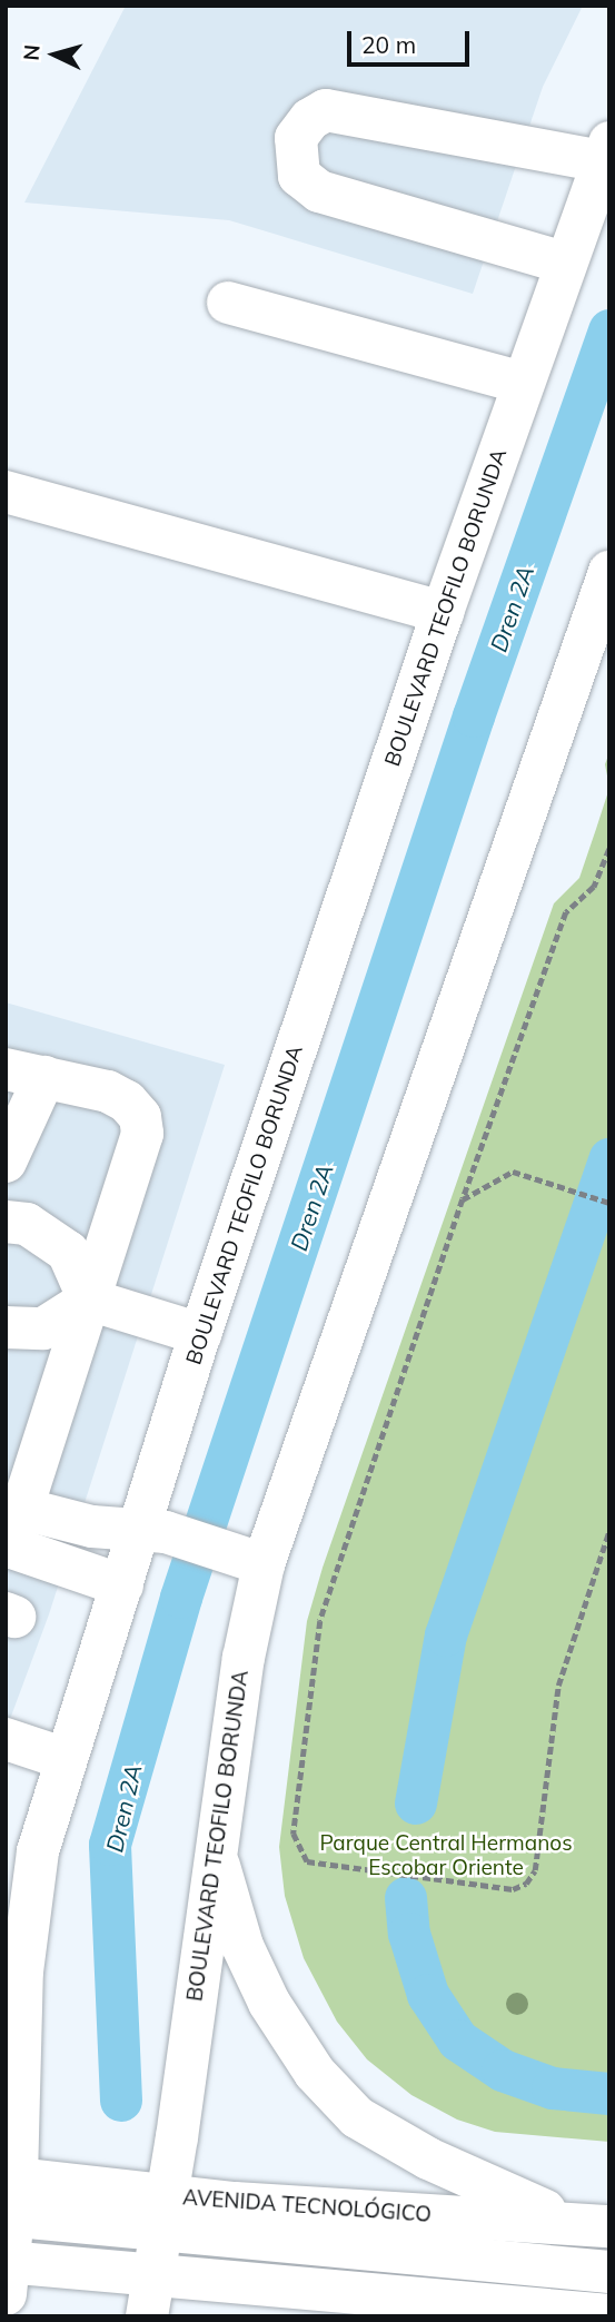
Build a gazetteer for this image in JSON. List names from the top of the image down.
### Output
{
  "streets": {
    "main road": ["BOULEVARD TEOFILO BORUNDA", "AVENIDA TECNOLÓGICO"]
  },
  "crossings": [
    ["BOULEVARD TEOFILO BORUNDA", "AVENIDA TECNOLÓGICO"]
  ],
  "water": ["Dren 2A"],
  "parks": ["Parque Central Hermanos Escobar Oriente"],
  "scale_bar": "20 m",
  "north": "left"
}
